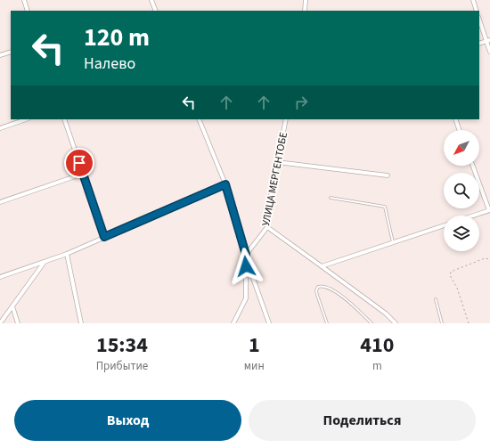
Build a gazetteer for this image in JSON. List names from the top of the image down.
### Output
{
  "streets": {
    "street": ["УЛИЦА МЕРГЕНТОБЕ"]
  },
  "north": "bottom left",
  "page": {
    "turn": ["120 m", "Налево"],
    "eta": [
      "15:34",
      "Прибытие",
      "1",
      "мин",
      "410",
      "m"
    ],
    "buttons": ["Выход", "Поделиться"]
  }
}
